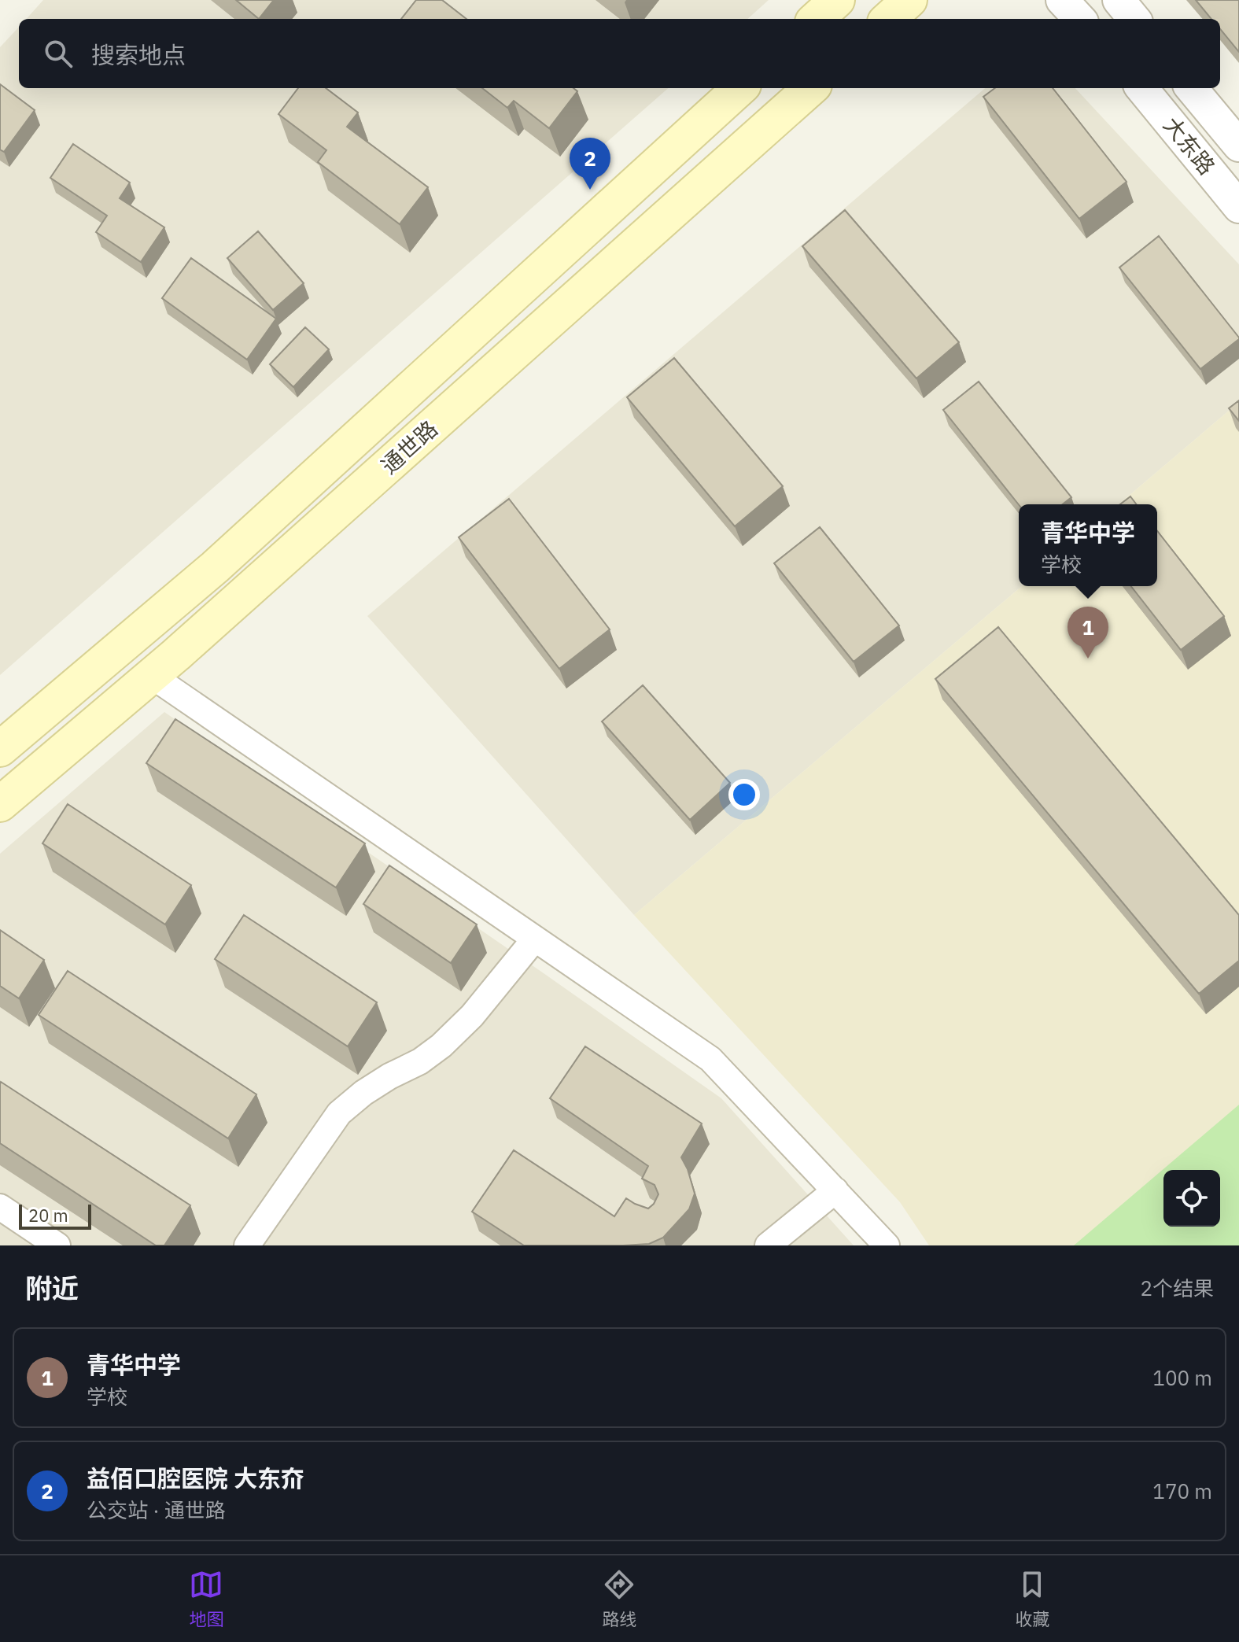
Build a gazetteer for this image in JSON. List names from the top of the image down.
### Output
{
  "streets": {
    "main road": ["通世路"],
    "street": ["大东路"]
  },
  "scale_bar": "20 m",
  "page": {
    "search": "搜索地点",
    "pins": ["2", "1"],
    "popup": ["青华中学", "学校"],
    "scale": "20 m",
    "heading": ["附近", "2个结果"],
    "list": [
      {
        "mark": "1",
        "name": "青华中学",
        "note": "学校",
        "value": "100 m"
      },
      {
        "mark": "2",
        "name": "益佰口腔医院 大东夼",
        "note": "公交站 · 通世路",
        "value": "170 m"
      }
    ],
    "nav": ["地图", "路线", "收藏"]
  }
}
